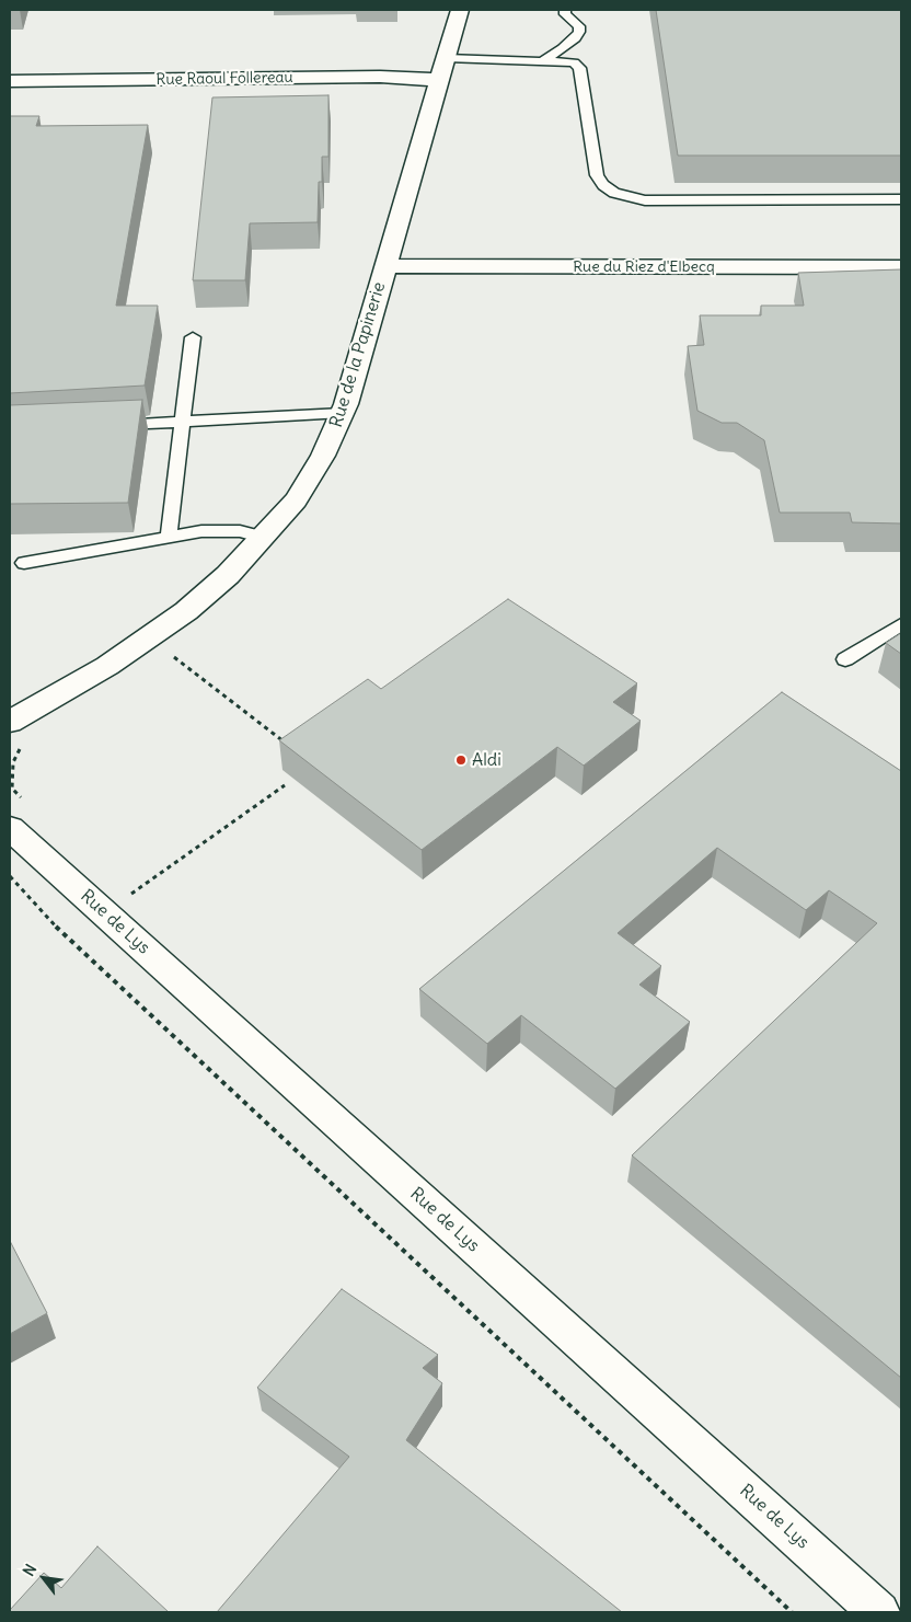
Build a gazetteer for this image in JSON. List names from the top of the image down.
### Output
{
  "streets": {
    "street": [
      "Rue Raoul Follereau",
      "Rue du Riez d'Elbecq",
      "Rue de la Papinerie",
      "Rue de Lys"
    ]
  },
  "crossings": [
    ["Rue Raoul Follereau", "Rue de la Papinerie"],
    ["Rue du Riez d'Elbecq", "Rue de la Papinerie"]
  ],
  "places": ["Aldi"],
  "north": "top left"
}
